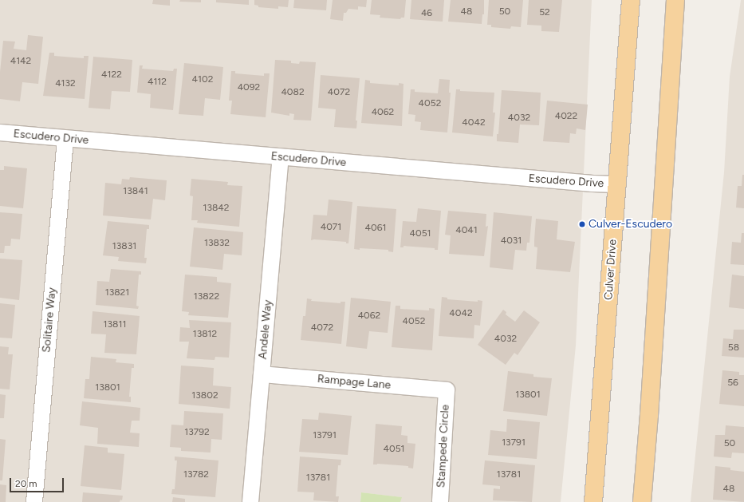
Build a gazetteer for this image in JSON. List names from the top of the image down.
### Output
{
  "streets": {
    "main road": ["Culver Drive"],
    "street": [
      "Escudero Drive",
      "Solitaire Way",
      "Andele Way",
      "Rampage Lane",
      "Stampede Circle"
    ]
  },
  "crossings": [
    ["Escudero Drive", "Culver Drive"],
    ["Escudero Drive", "Solitaire Way"],
    ["Escudero Drive", "Andele Way"],
    ["Andele Way", "Rampage Lane"],
    ["Rampage Lane", "Stampede Circle"]
  ],
  "places": ["Culver-Escudero"],
  "house_numbers": [
    "48",
    "50",
    "52",
    "46",
    "4142",
    "4122",
    "4102",
    "4112",
    "4132",
    "4092",
    "4082",
    "4072",
    "4052",
    "4062",
    "4022",
    "4032",
    "4042",
    "13841",
    "13842",
    "4071",
    "4061",
    "4041",
    "4051",
    "4031",
    "13832",
    "13831",
    "13821",
    "13822",
    "4042",
    "4062",
    "4052",
    "13811",
    "4072",
    "13812",
    "4032",
    "58",
    "56",
    "13801",
    "13801",
    "13802",
    "13792",
    "13791",
    "13791",
    "50",
    "4051",
    "13782",
    "13781",
    "13781",
    "48"
  ],
  "scale_bar": "20 m"
}
